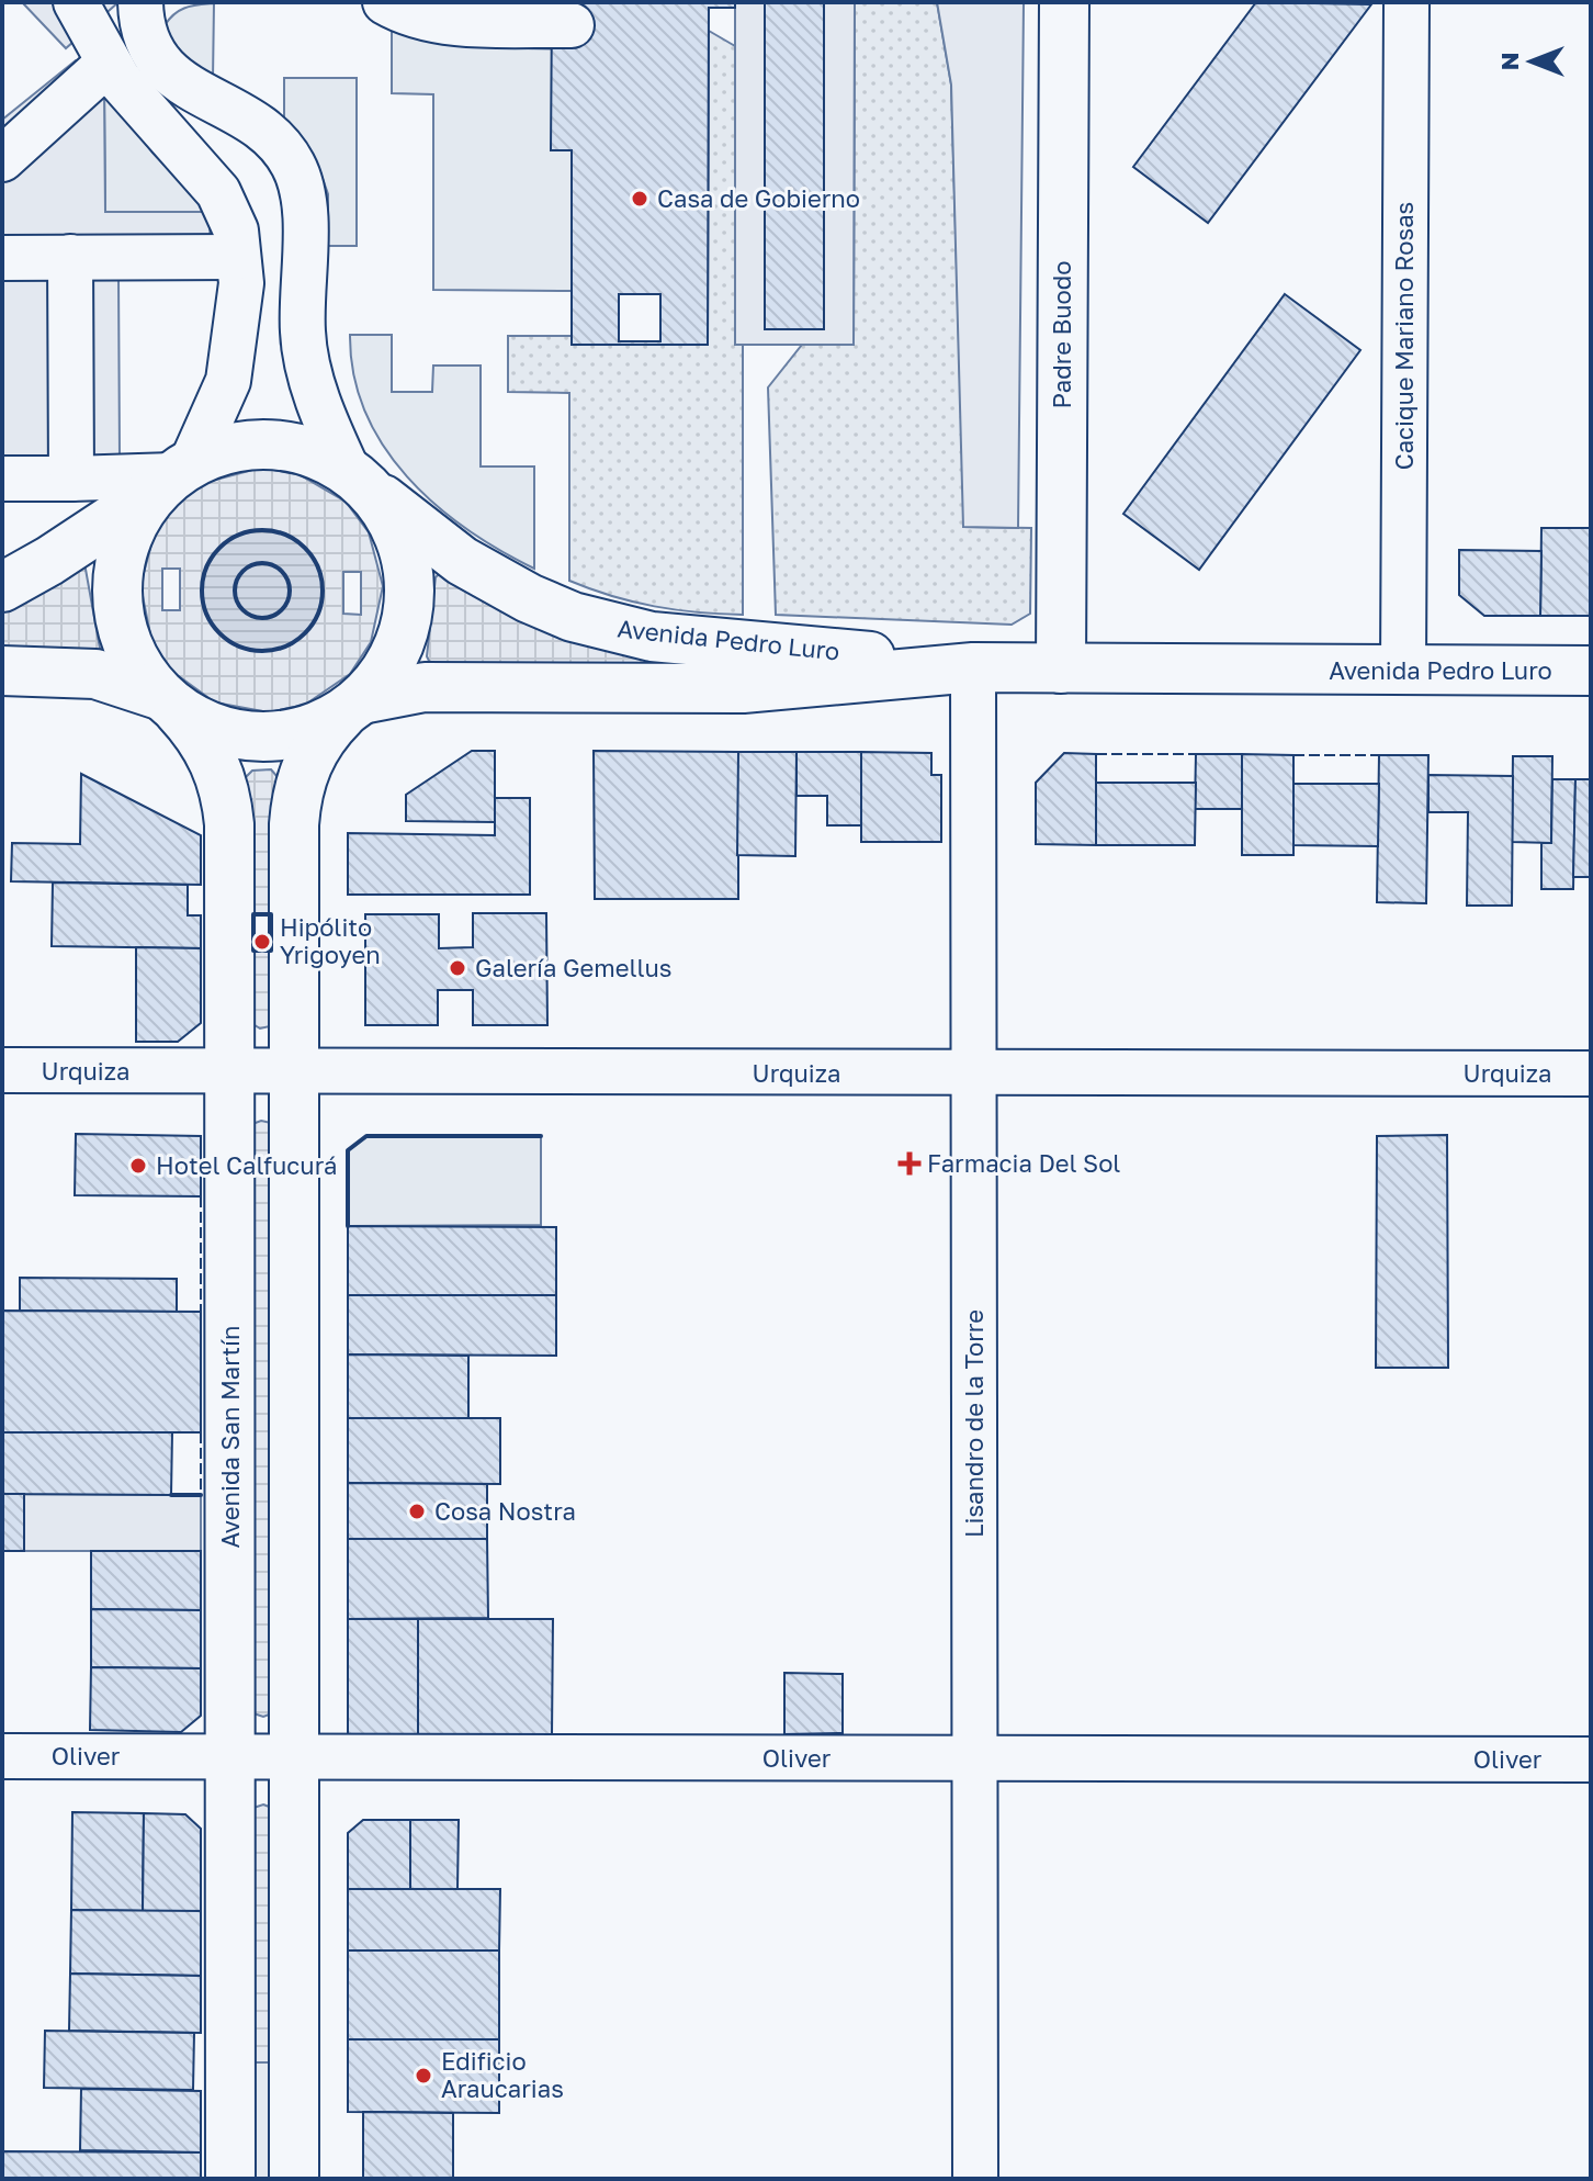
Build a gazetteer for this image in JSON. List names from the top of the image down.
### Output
{
  "streets": {
    "main road": ["Padre Buodo", "Avenida Pedro Luro", "Avenida San Martín"],
    "street": [
      "Cacique Mariano Rosas",
      "Urquiza",
      "Lisandro de la Torre",
      "Oliver"
    ]
  },
  "crossings": [
    ["Padre Buodo", "Avenida Pedro Luro"],
    ["Cacique Mariano Rosas", "Avenida Pedro Luro"],
    ["Avenida Pedro Luro", "Lisandro de la Torre"],
    ["Avenida Pedro Luro", "Avenida San Martín"],
    ["Urquiza", "Lisandro de la Torre"],
    ["Urquiza", "Avenida San Martín"],
    ["Lisandro de la Torre", "Oliver"],
    ["Avenida San Martín", "Oliver"]
  ],
  "places": {
    "other": [
      "Casa de Gobierno",
      "Hipólito Yrigoyen",
      "Galería Gemellus",
      "Hotel Calfucurá",
      "Cosa Nostra",
      "Edificio Araucarias"
    ],
    "health": ["Farmacia Del Sol"]
  },
  "north": "left"
}
